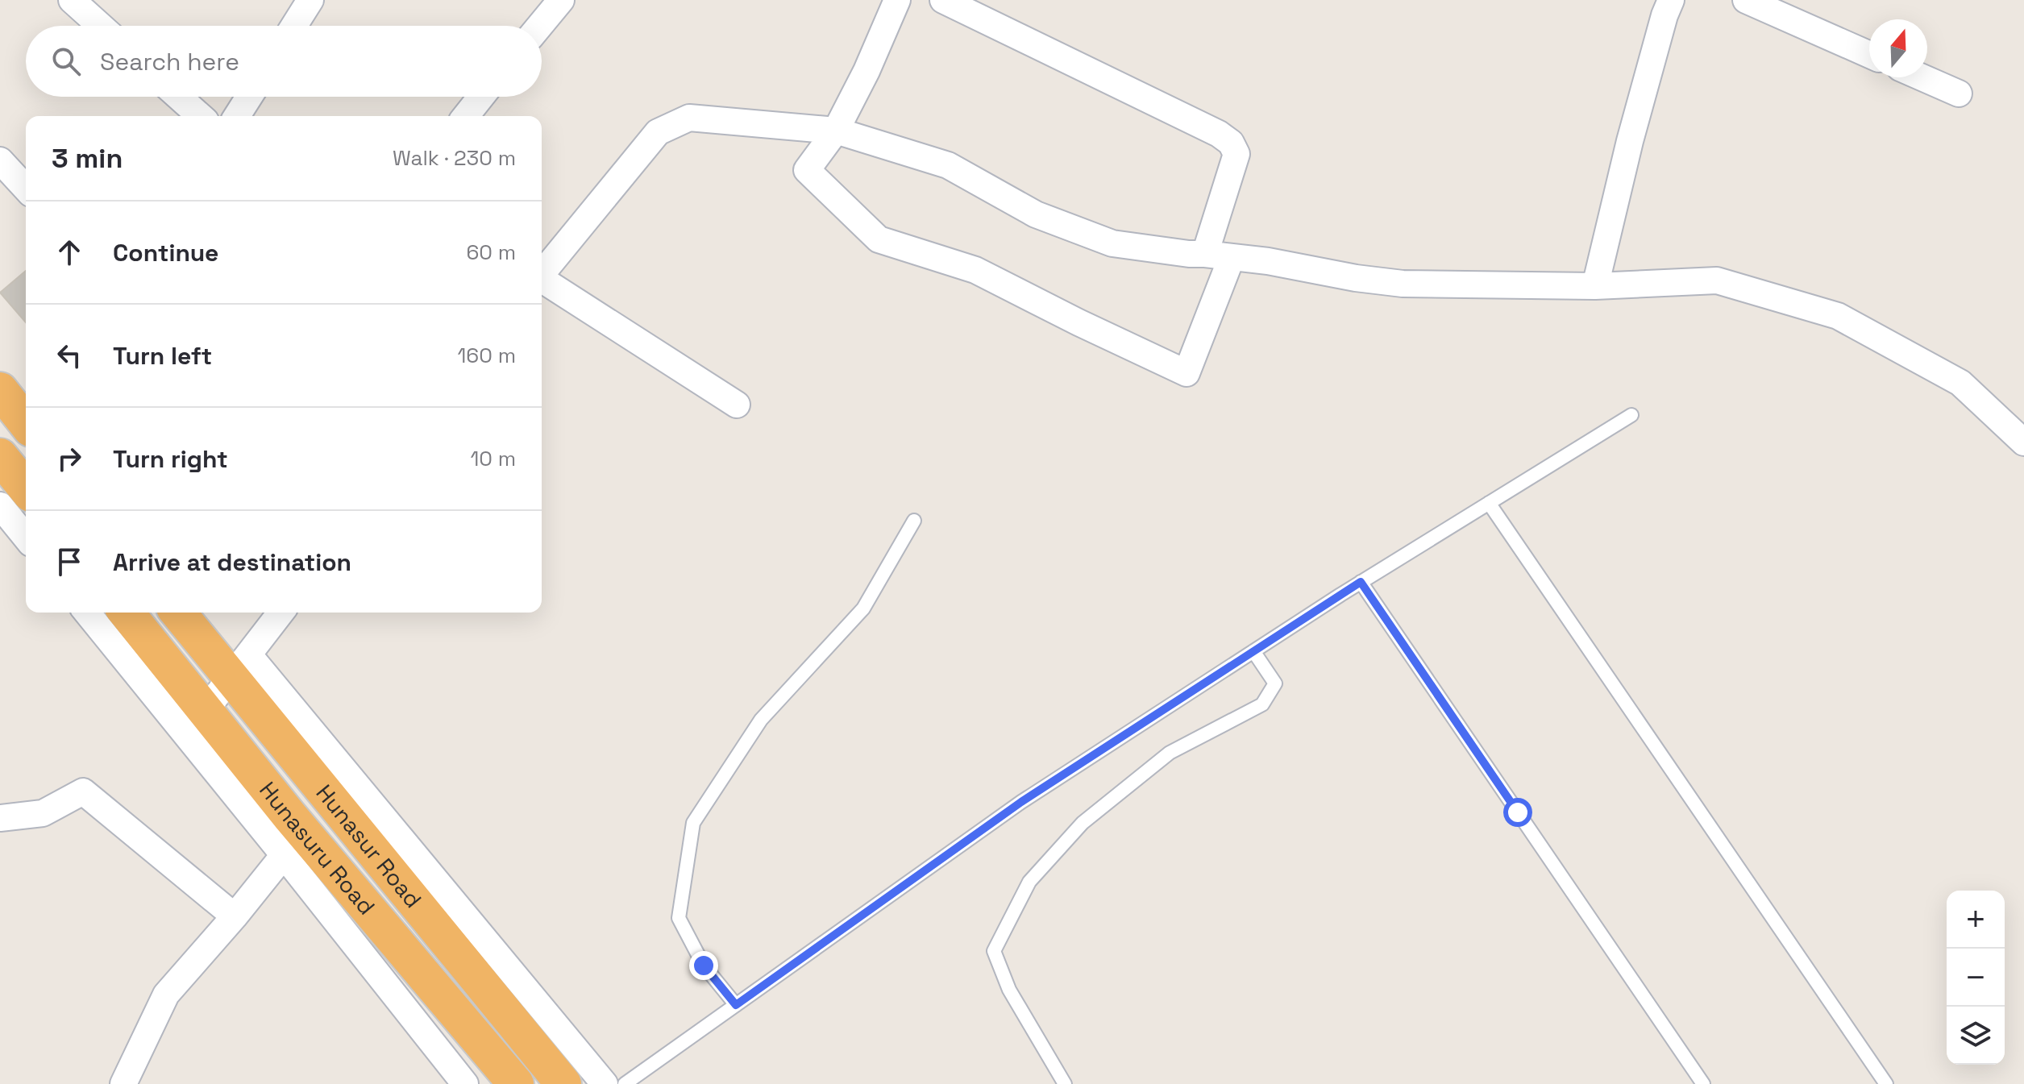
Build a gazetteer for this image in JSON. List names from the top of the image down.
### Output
{
  "streets": {
    "highway": ["Hunasur Road", "Hunasuru Road"]
  },
  "north": "top",
  "page": {
    "search": "Search here",
    "heading": ["3 min", "Walk · 230 m"],
    "list": [
      ["Continue", "60 m"],
      ["Turn left", "160 m"],
      ["Turn right", "10 m"],
      "Arrive at destination"
    ],
    "map_buttons": ["+", "−"]
  }
}
